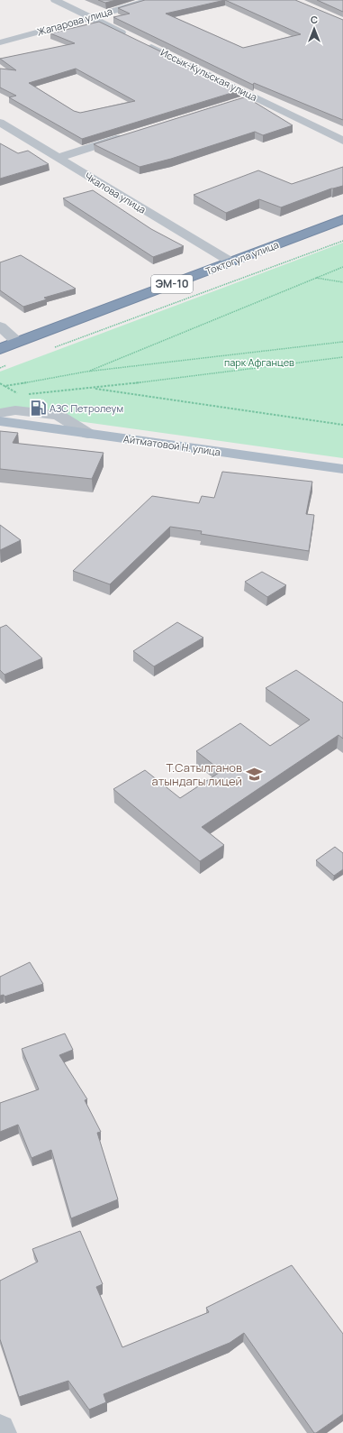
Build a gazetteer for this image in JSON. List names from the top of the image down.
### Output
{
  "streets": {
    "highway": ["Токтогула улица", "ЭМ-10"],
    "main road": ["Айтматовой Н. улица"],
    "street": ["Жапарова улица", "Иссык-Кульская улица", "Чкалова улица"]
  },
  "crossings": [
    ["Чкалова улица", "Токтогула улица"]
  ],
  "parks": ["парк Афганцев"],
  "places": {
    "fuel station": ["АЗС Петролеум"],
    "school or university": ["Т.Сатылганов атындагы лицей"]
  },
  "north": "top"
}
